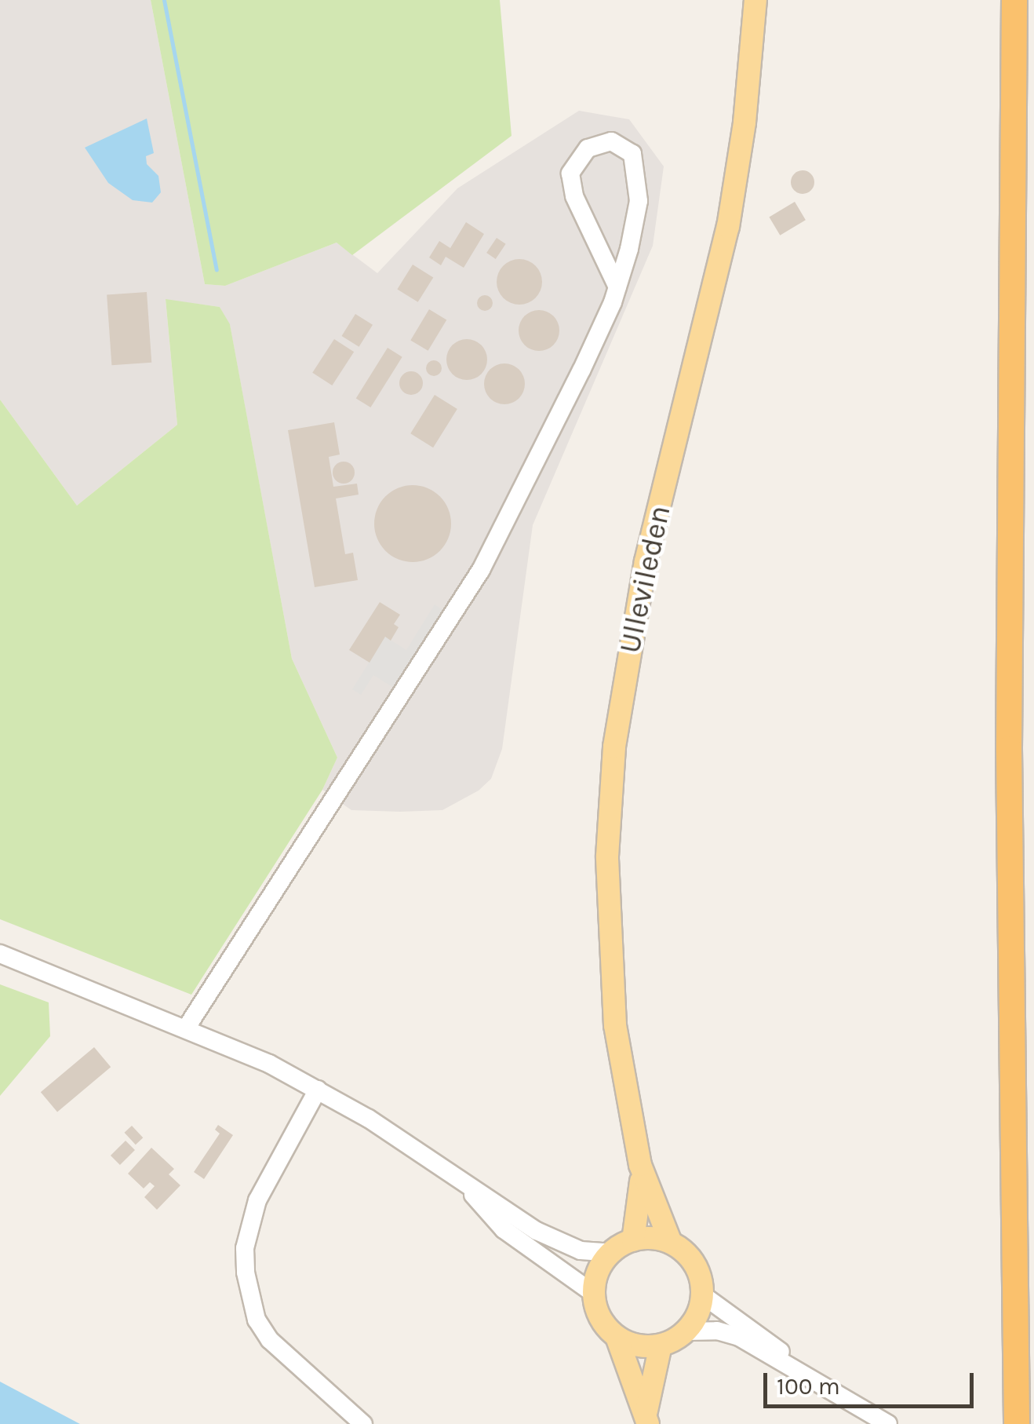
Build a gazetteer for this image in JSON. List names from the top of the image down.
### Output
{
  "streets": {
    "main road": ["Ullevileden"]
  },
  "scale_bar": "100 m"
}
